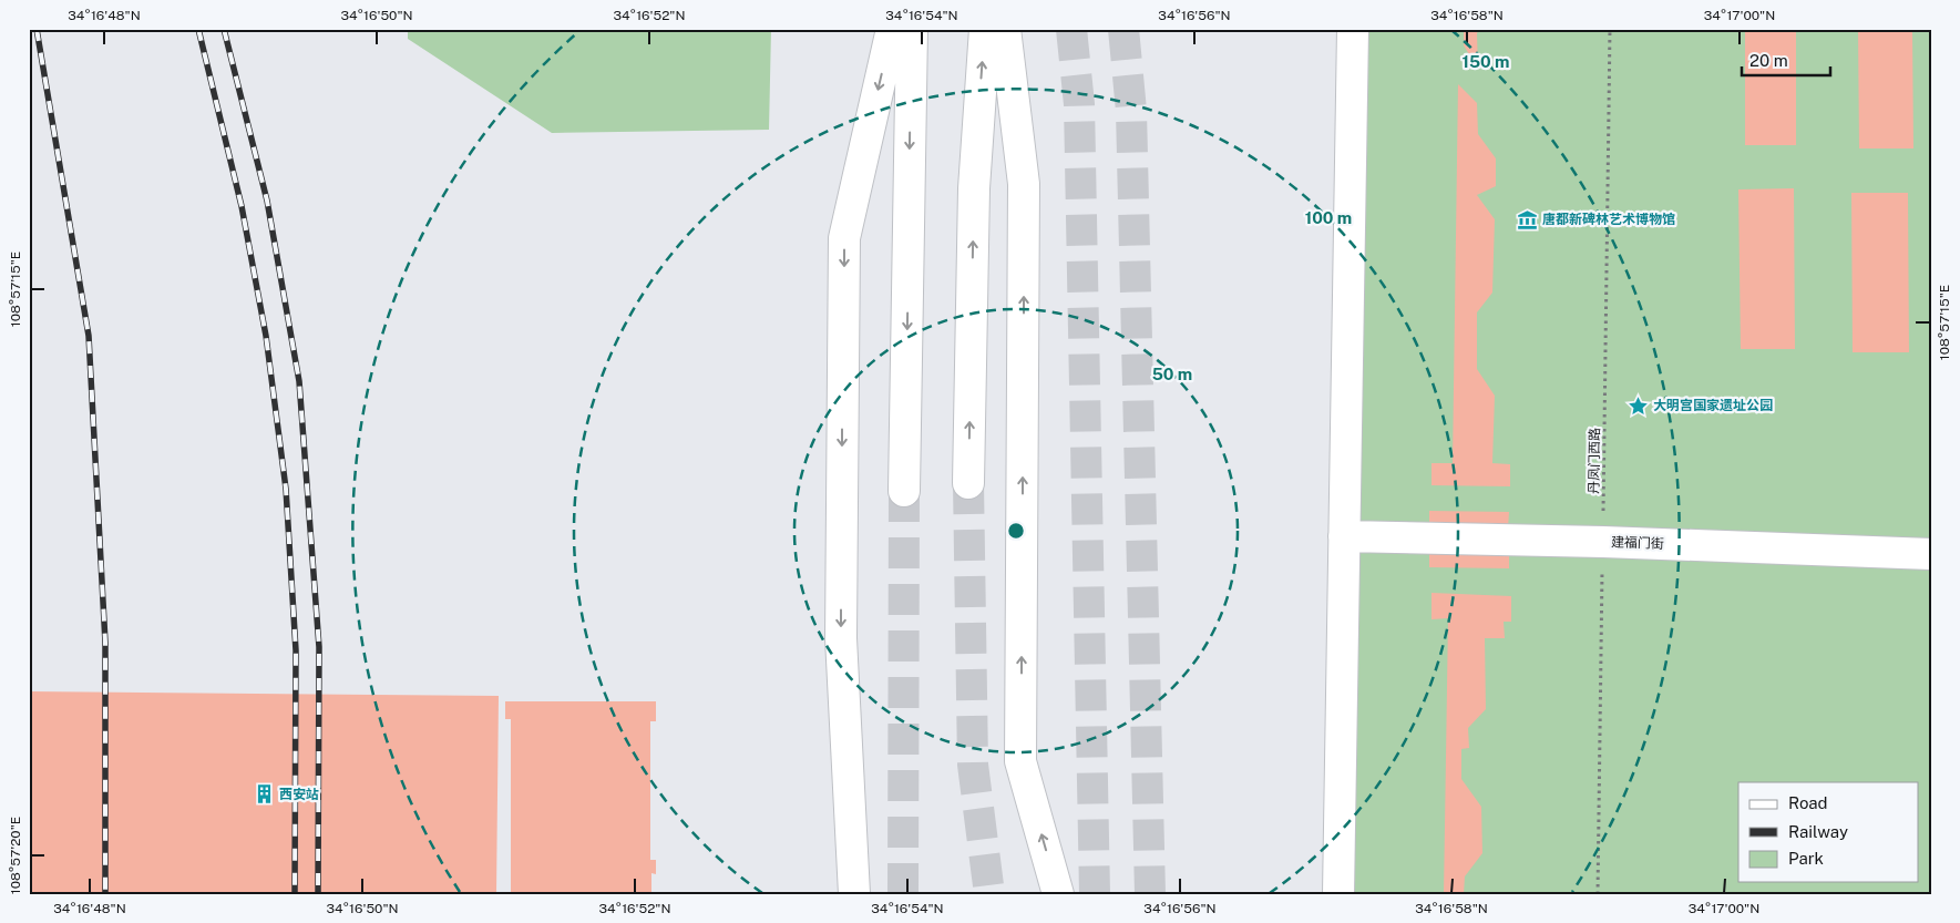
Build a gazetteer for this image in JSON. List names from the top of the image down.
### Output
{
  "streets": {
    "street": ["建福门街"],
    "path": ["丹凤门西路"]
  },
  "crossings": [
    ["丹凤门西路", "建福门街"]
  ],
  "places": {
    "museum": ["唐都新碑林艺术博物馆"],
    "place": ["大明宫国家遗址公园"],
    "building": ["西安站"]
  },
  "legend": ["Road", "Railway", "Park"],
  "scale_bar": "20 m",
  "coordinates": [
    "34°16'48\"N",
    "34°16'50\"N",
    "34°16'52\"N",
    "34°16'54\"N",
    "34°16'56\"N",
    "34°16'58\"N",
    "34°17'00\"N",
    "108°57'15\"E",
    "108°57'20\"E"
  ],
  "rings": ["150 m", "100 m", "50 m"]
}
